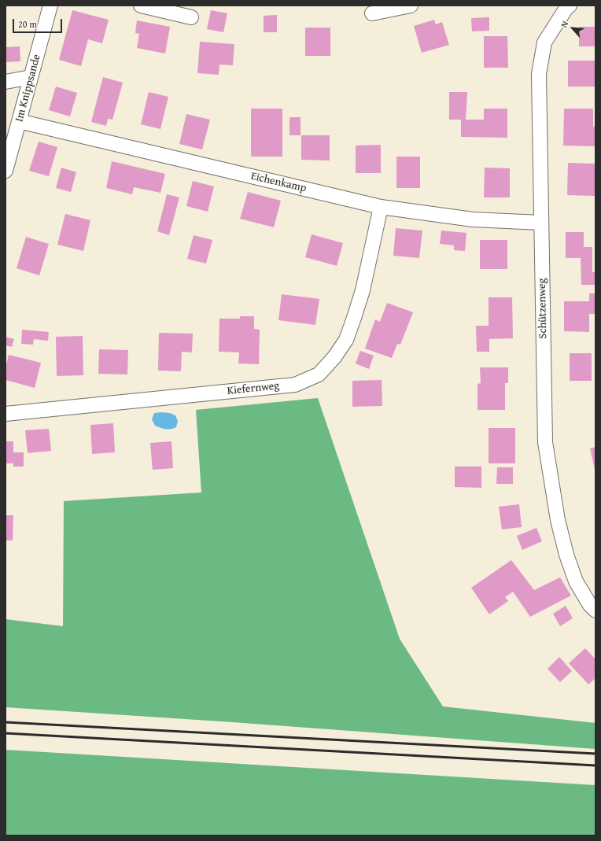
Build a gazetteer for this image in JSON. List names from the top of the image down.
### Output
{
  "streets": {
    "street": [
      "Im Knippsande",
      "Eichenkamp",
      "Schützenweg",
      "Kiefernweg"
    ]
  },
  "crossings": [
    ["Im Knippsande", "Eichenkamp"],
    ["Eichenkamp", "Schützenweg"],
    ["Eichenkamp", "Kiefernweg"]
  ],
  "scale_bar": "20 m",
  "north": "top left"
}
